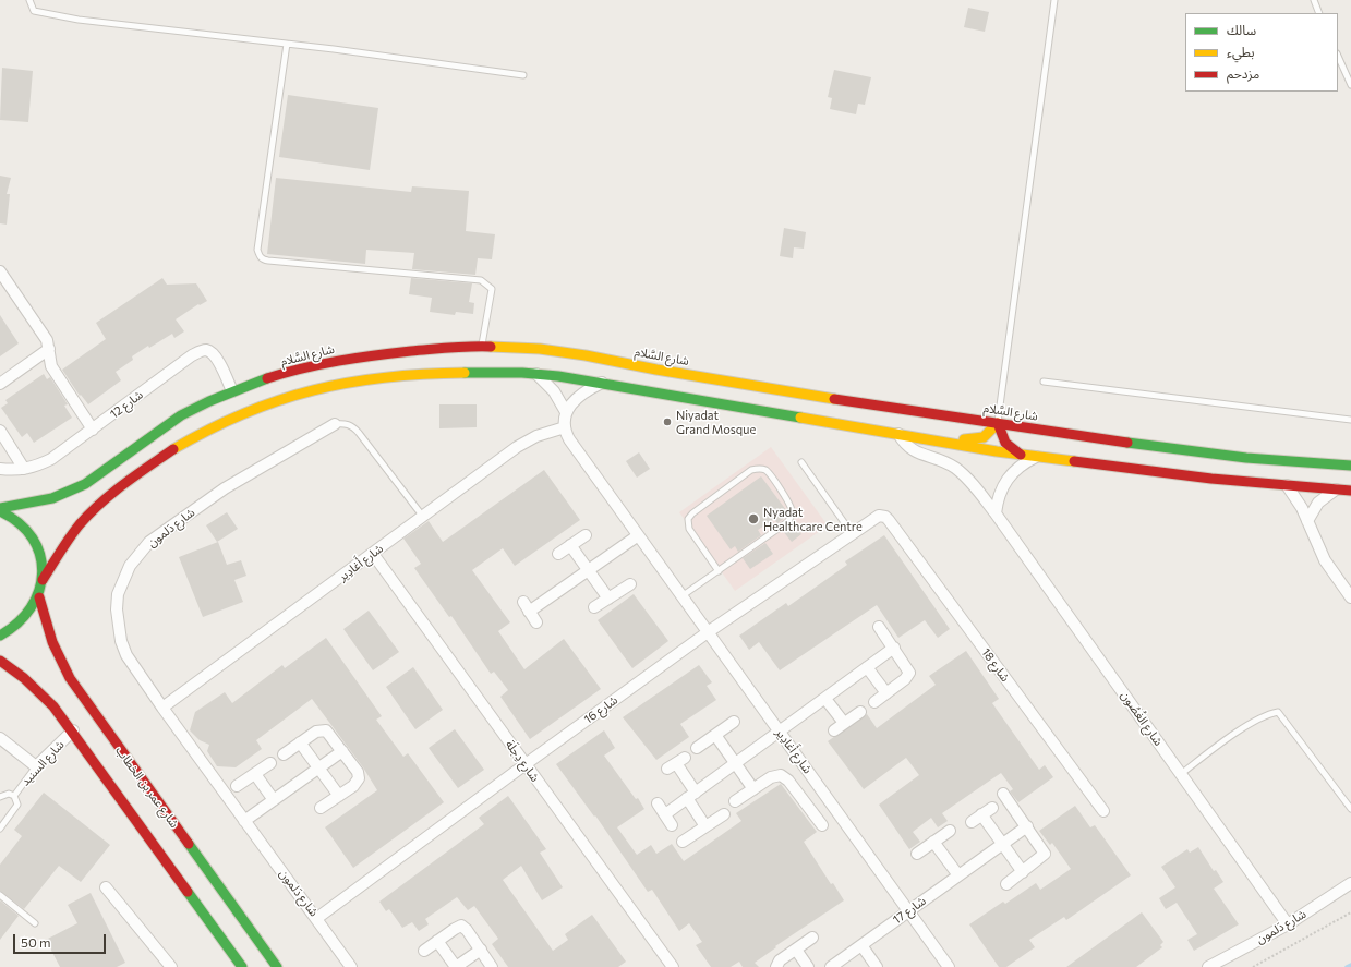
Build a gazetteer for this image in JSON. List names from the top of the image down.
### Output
{
  "streets": {
    "street": [
      "شارع السَّلام",
      "شارع 12",
      "شارع دَلمون",
      "شارع أَغادِير",
      "شارع 18",
      "شارع 16",
      "شارع الغُصُون",
      "شارع دِجلَة",
      "شارع السنيد",
      "شارع عمر بن الخطاب",
      "شارع 17"
    ]
  },
  "crossings": [
    ["شارع السَّلام", "شارع 12"],
    ["شارع دَلمون", "شارع أَغادِير"],
    ["شارع دَلمون", "شارع 16"],
    ["شارع دَلمون", "شارع الغُصُون"],
    ["شارع أَغادِير", "شارع 16"],
    ["شارع أَغادِير", "شارع دِجلَة"],
    ["شارع أَغادِير", "شارع 17"],
    ["شارع 18", "شارع 16"],
    ["شارع 16", "شارع دِجلَة"]
  ],
  "places": ["Niyadat Grand Mosque", "Nyadat Healthcare Centre"],
  "legend": ["سالك", "بطيء", "مزدحم"],
  "scale_bar": "50 m"
}
